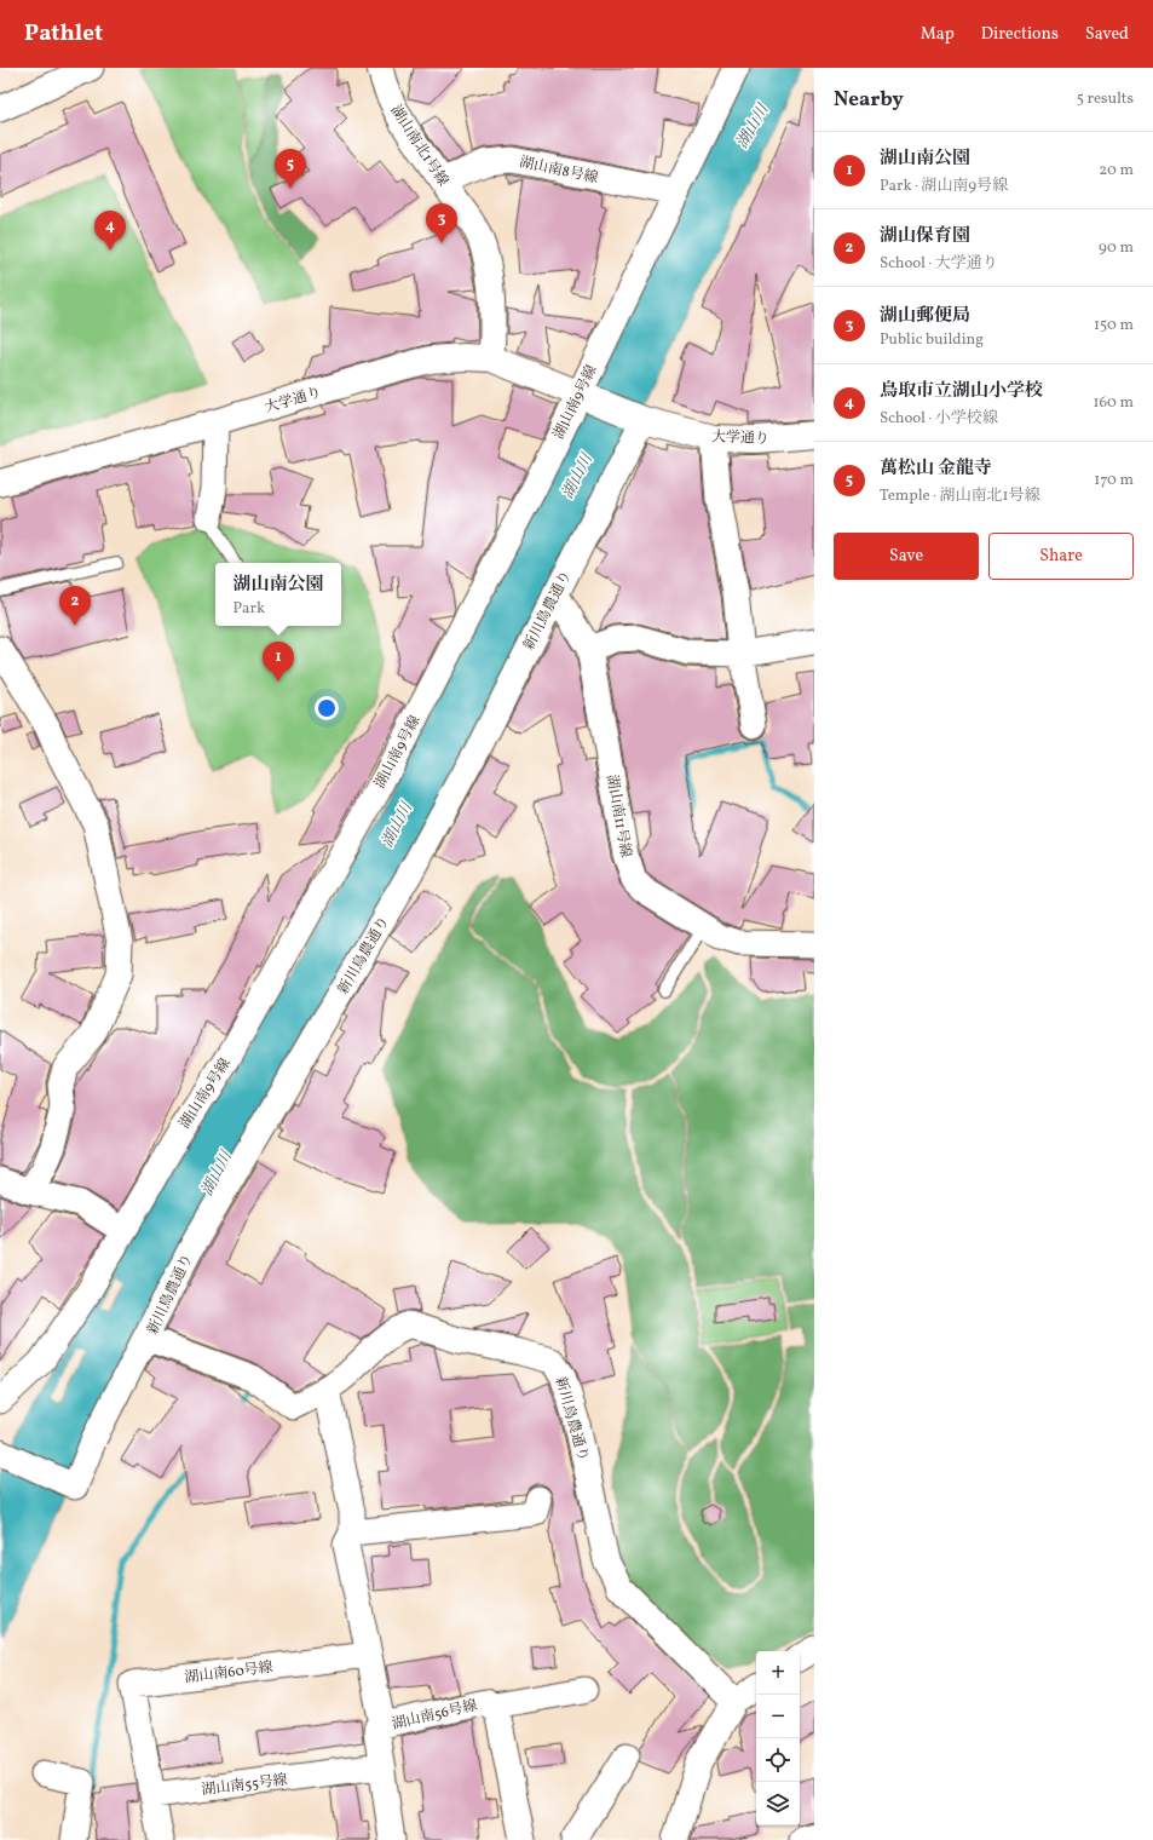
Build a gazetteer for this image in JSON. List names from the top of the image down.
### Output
{
  "streets": {
    "street": [
      "湖山南北1号線",
      "湖山南8号線",
      "大学通り",
      "湖山南9号線",
      "新川鳥農通り",
      "湖山南11号線",
      "湖山南60号線",
      "湖山南56号線",
      "湖山南55号線"
    ]
  },
  "crossings": [
    ["湖山南北1号線", "湖山南8号線"],
    ["湖山南北1号線", "大学通り"],
    ["湖山南8号線", "湖山南9号線"],
    ["大学通り", "湖山南9号線"],
    ["大学通り", "新川鳥農通り"],
    ["新川鳥農通り", "湖山南11号線"],
    ["湖山南60号線", "湖山南55号線"],
    ["湖山南56号線", "湖山南55号線"]
  ],
  "water": ["湖山川"],
  "page": {
    "header": "Pathlet",
    "nav": ["Map", "Directions", "Saved"],
    "heading": ["Nearby", "5 results"],
    "list": [
      {
        "mark": "1",
        "name": "湖山南公園",
        "note": "Park · 湖山南9号線",
        "value": "20 m"
      },
      {
        "mark": "2",
        "name": "湖山保育園",
        "note": "School · 大学通り",
        "value": "90 m"
      },
      {
        "mark": "3",
        "name": "湖山郵便局",
        "note": "Public building",
        "value": "150 m"
      },
      {
        "mark": "4",
        "name": "鳥取市立湖山小学校",
        "note": "School · 小学校線",
        "value": "160 m"
      },
      {
        "mark": "5",
        "name": "萬松山 金龍寺",
        "note": "Temple · 湖山南北1号線",
        "value": "170 m"
      }
    ],
    "pins": [
      "5",
      "3",
      "4",
      "2",
      "1"
    ],
    "buttons": ["Save", "Share"],
    "popup": ["湖山南公園", "Park"],
    "map_buttons": ["+", "−"]
  }
}
